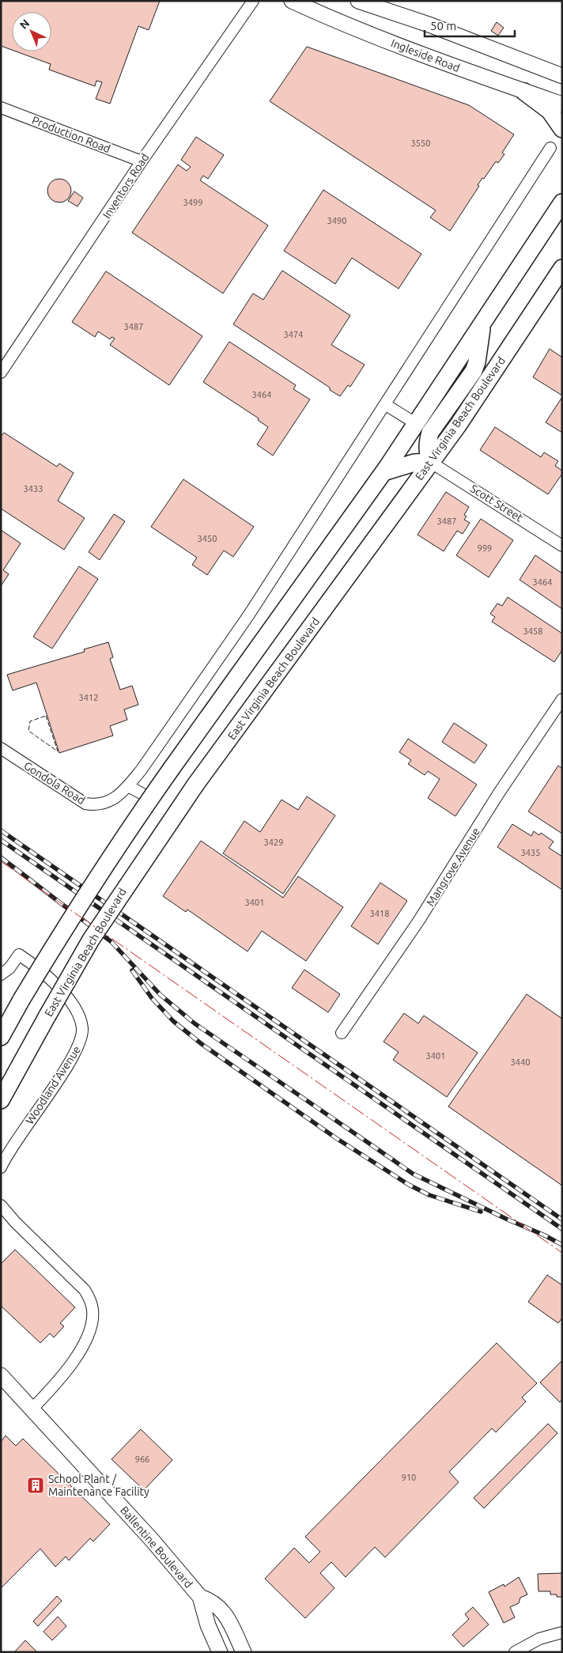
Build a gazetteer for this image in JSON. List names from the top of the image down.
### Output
{
  "streets": {
    "main road": ["East Virginia Beach Boulevard"],
    "street": [
      "Ingleside Road",
      "Production Road",
      "Inventors Road",
      "Scott Street",
      "Gondola Road",
      "Mangrove Avenue",
      "Woodland Avenue",
      "Ballentine Boulevard"
    ]
  },
  "crossings": [
    ["Production Road", "Inventors Road"],
    ["East Virginia Beach Boulevard", "Scott Street"]
  ],
  "places": {
    "building": ["School Plant / Maintenance Facility"]
  },
  "house_numbers": [
    "3550",
    "3499",
    "3490",
    "3487",
    "3474",
    "3464",
    "3433",
    "3487",
    "3450",
    "999",
    "3464",
    "3458",
    "3412",
    "3429",
    "3435",
    "3401",
    "3418",
    "3401",
    "3440",
    "966",
    "910"
  ],
  "scale_bar": "50 m",
  "north": "top left"
}
